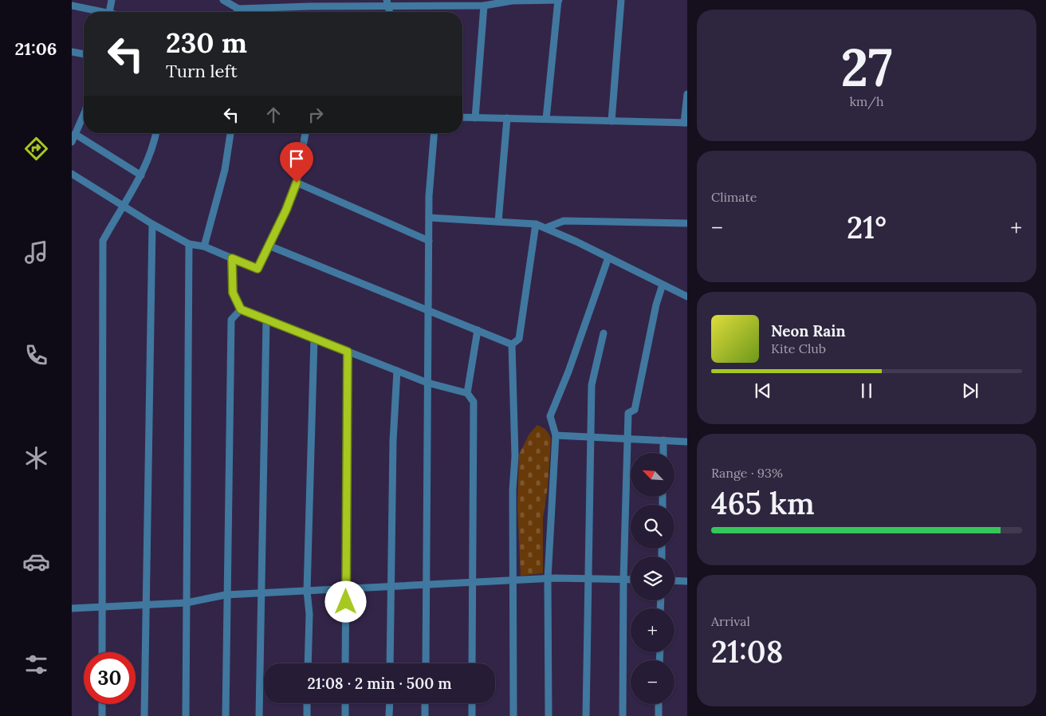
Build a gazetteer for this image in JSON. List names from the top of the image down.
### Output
{
  "north": "top left",
  "page": {
    "tabs": "21:06",
    "tile": [
      ["27", "km/h"],
      "Climate",
      ["Range · 93%", "465 km"],
      ["Arrival", "21:08"]
    ],
    "turn": ["230 m", "Turn left"],
    "heat": ["−", "21°", "+"],
    "song": ["Neon Rain", "Kite Club"],
    "map_buttons": ["+", "−"],
    "limit": "30",
    "trip": "21:08 · 2 min · 500 m"
  }
}
